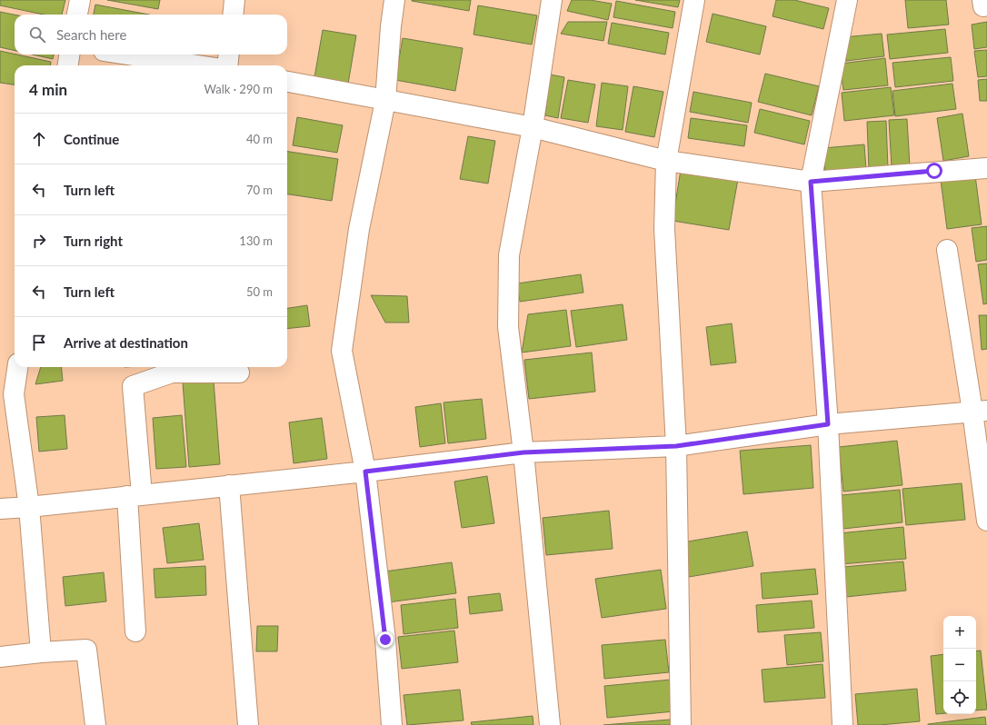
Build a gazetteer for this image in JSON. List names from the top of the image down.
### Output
{
  "page": {
    "search": "Search here",
    "heading": ["4 min", "Walk · 290 m"],
    "list": [
      ["Continue", "40 m"],
      ["Turn left", "70 m"],
      ["Turn right", "130 m"],
      ["Turn left", "50 m"],
      "Arrive at destination"
    ],
    "map_buttons": ["+", "−"]
  }
}
